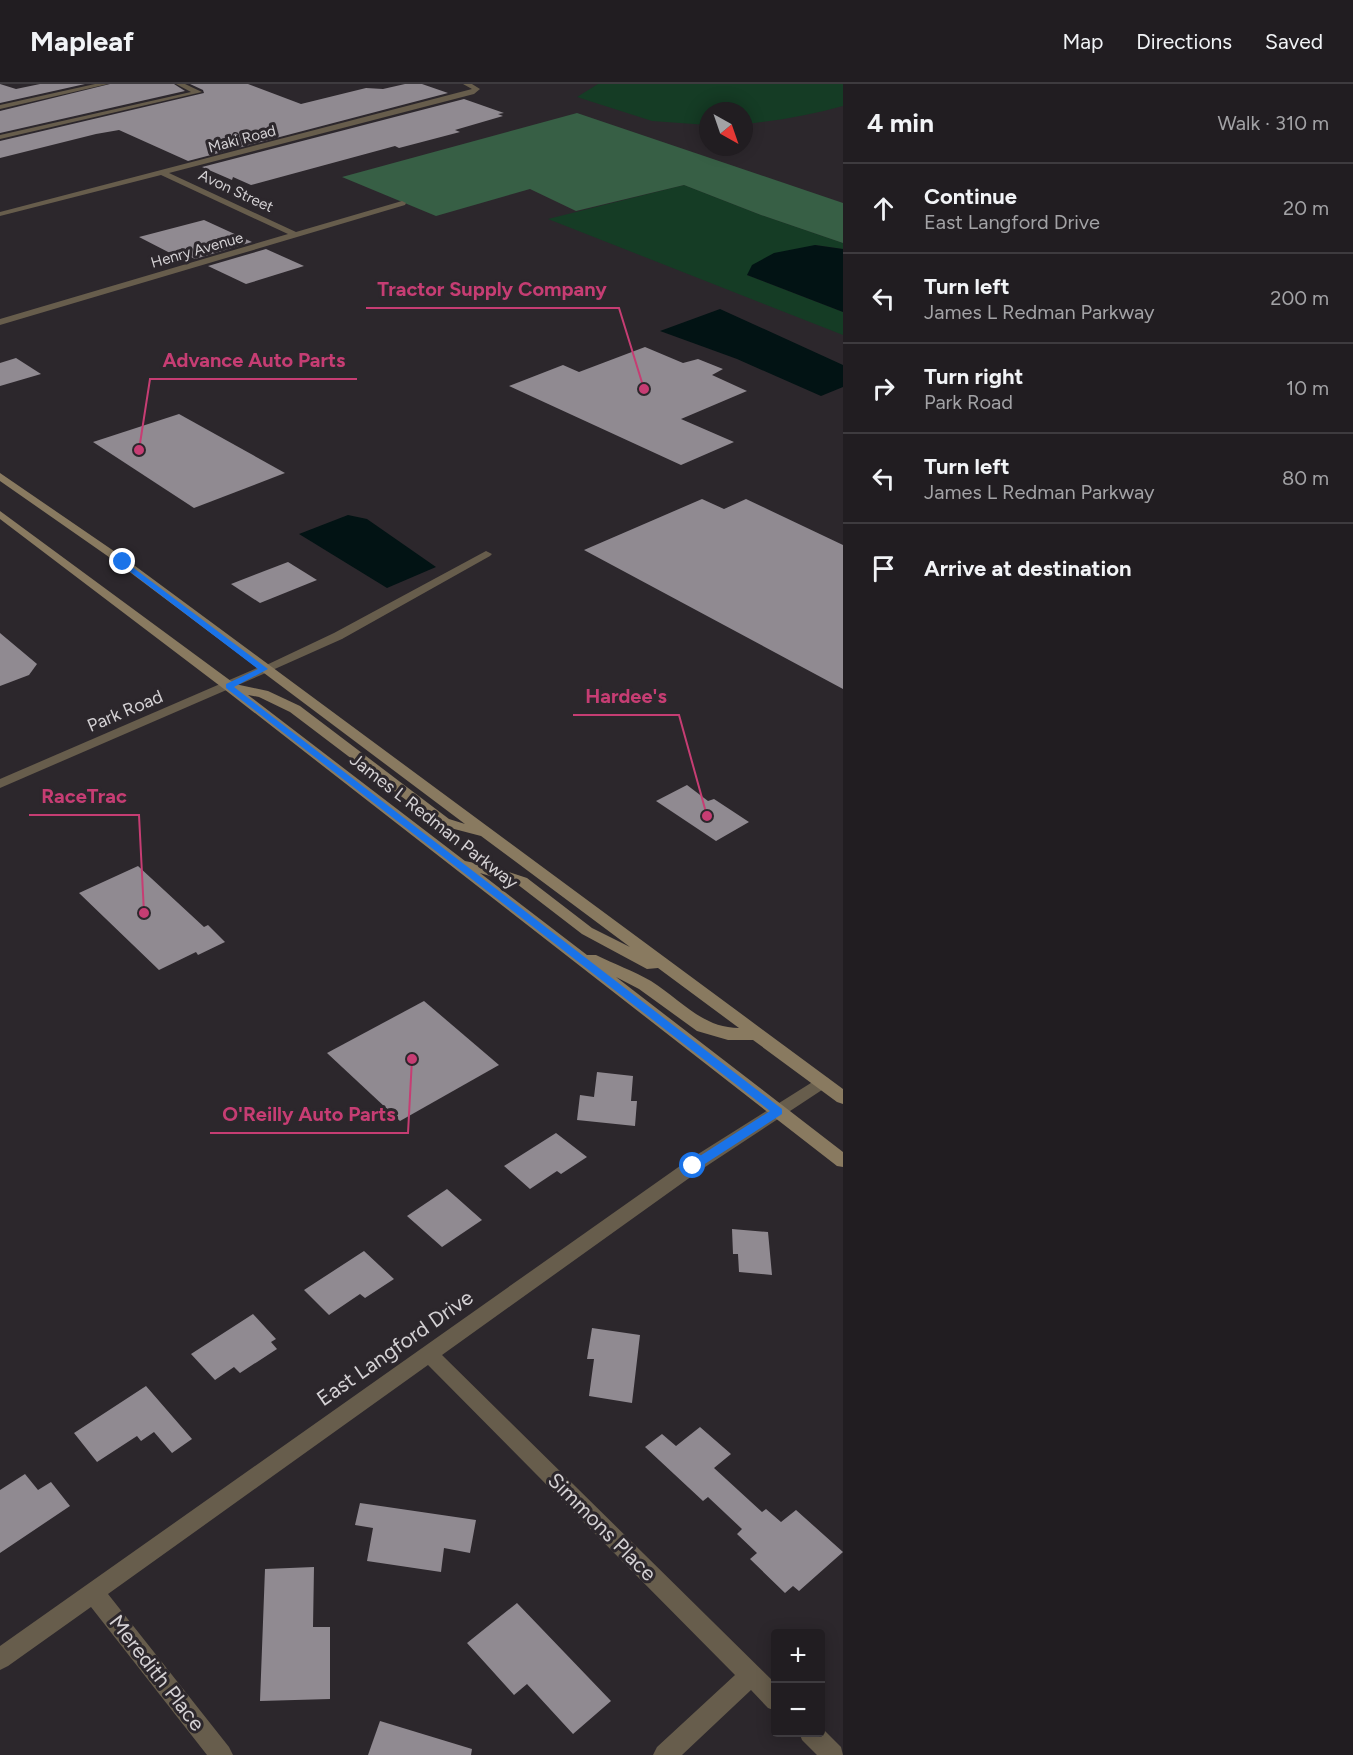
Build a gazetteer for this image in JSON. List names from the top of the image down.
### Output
{
  "streets": {
    "main road": ["James L Redman Parkway"],
    "street": [
      "Maki Road",
      "Avon Street",
      "Henry Avenue",
      "Park Road",
      "East Langford Drive",
      "Simmons Place",
      "Meredith Place"
    ]
  },
  "crossings": [
    ["Maki Road", "Avon Street"],
    ["Avon Street", "Henry Avenue"],
    ["Park Road", "James L Redman Parkway"],
    ["James L Redman Parkway", "East Langford Drive"],
    ["East Langford Drive", "Simmons Place"],
    ["East Langford Drive", "Meredith Place"]
  ],
  "places": [
    "Tractor Supply Company",
    "Advance Auto Parts",
    "Hardee's",
    "RaceTrac",
    "O'Reilly Auto Parts"
  ],
  "north": "bottom right",
  "page": {
    "header": "Mapleaf",
    "nav": ["Map", "Directions", "Saved"],
    "heading": ["4 min", "Walk · 310 m"],
    "list": [
      ["Continue", "East Langford Drive", "20 m"],
      ["Turn left", "James L Redman Parkway", "200 m"],
      ["Turn right", "Park Road", "10 m"],
      ["Turn left", "James L Redman Parkway", "80 m"],
      "Arrive at destination"
    ],
    "map_buttons": ["+", "−"]
  }
}
